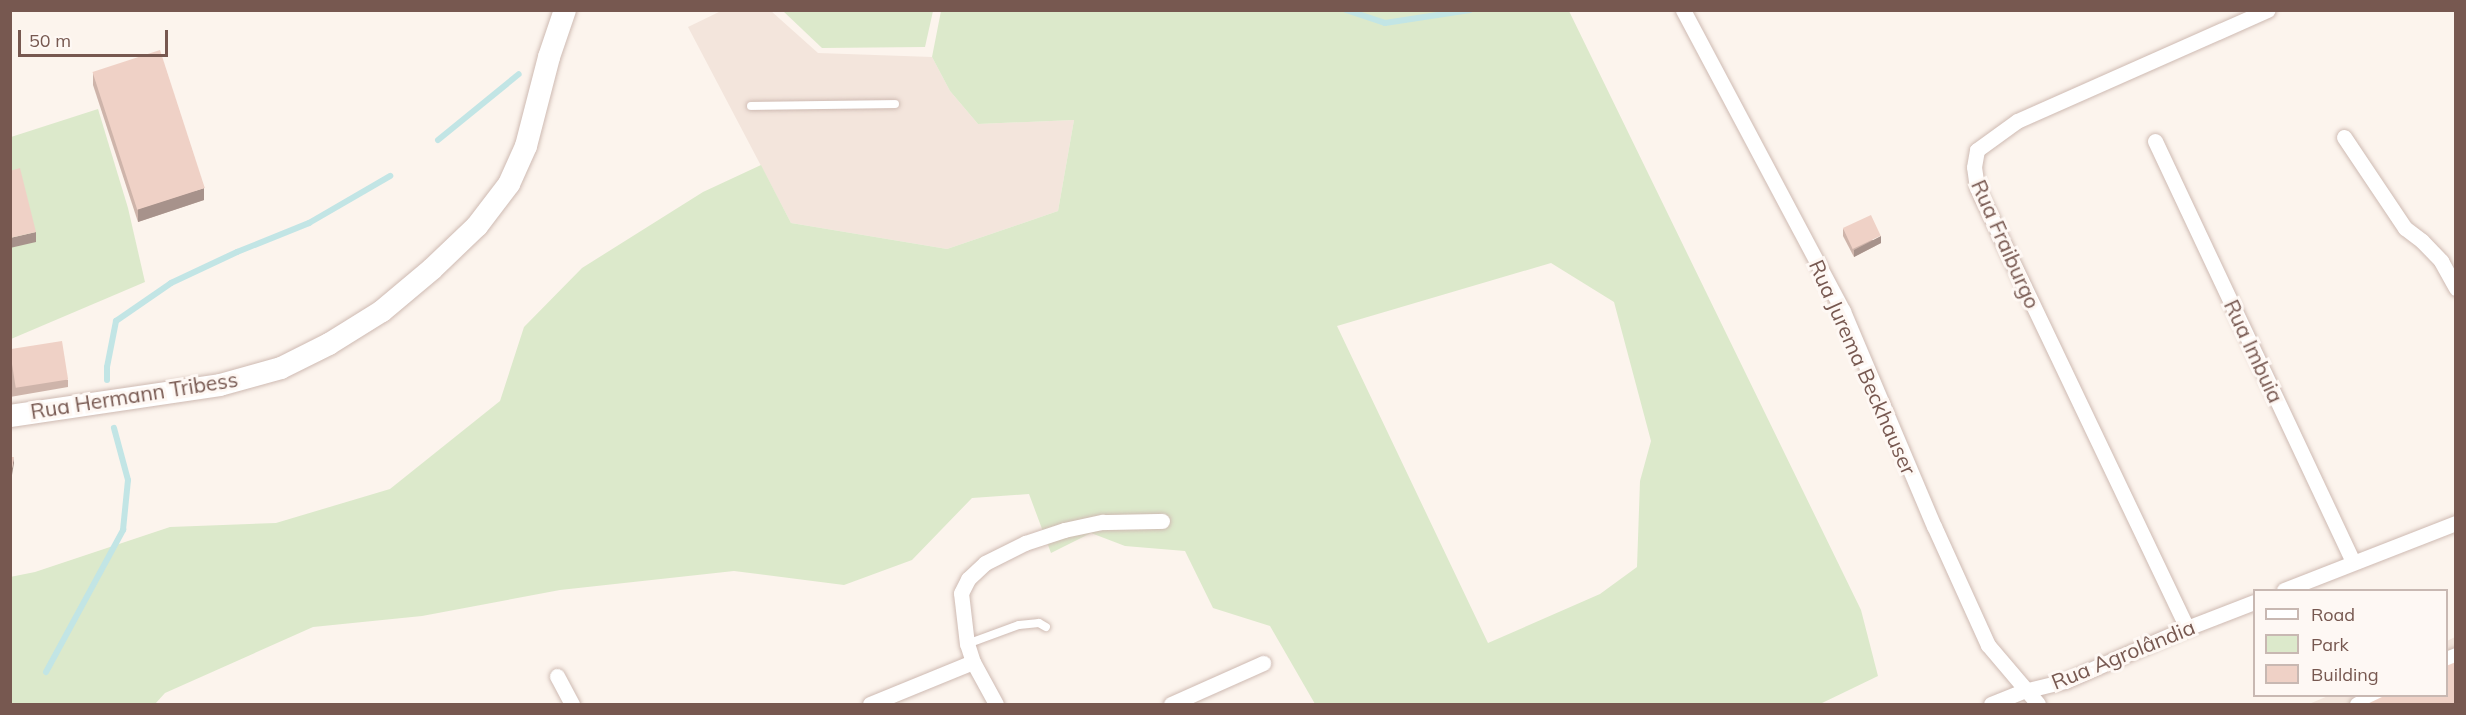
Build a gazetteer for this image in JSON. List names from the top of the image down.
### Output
{
  "streets": {
    "main road": ["Rua Hermann Tribess"],
    "street": [
      "Rua Fraiburgo",
      "Rua Imbuia",
      "Rua Jurema Beckhauser",
      "Rua Agrolândia"
    ]
  },
  "crossings": [
    ["Rua Fraiburgo", "Rua Agrolândia"],
    ["Rua Jurema Beckhauser", "Rua Agrolândia"]
  ],
  "legend": ["Road", "Park", "Building"],
  "scale_bar": "50 m"
}
